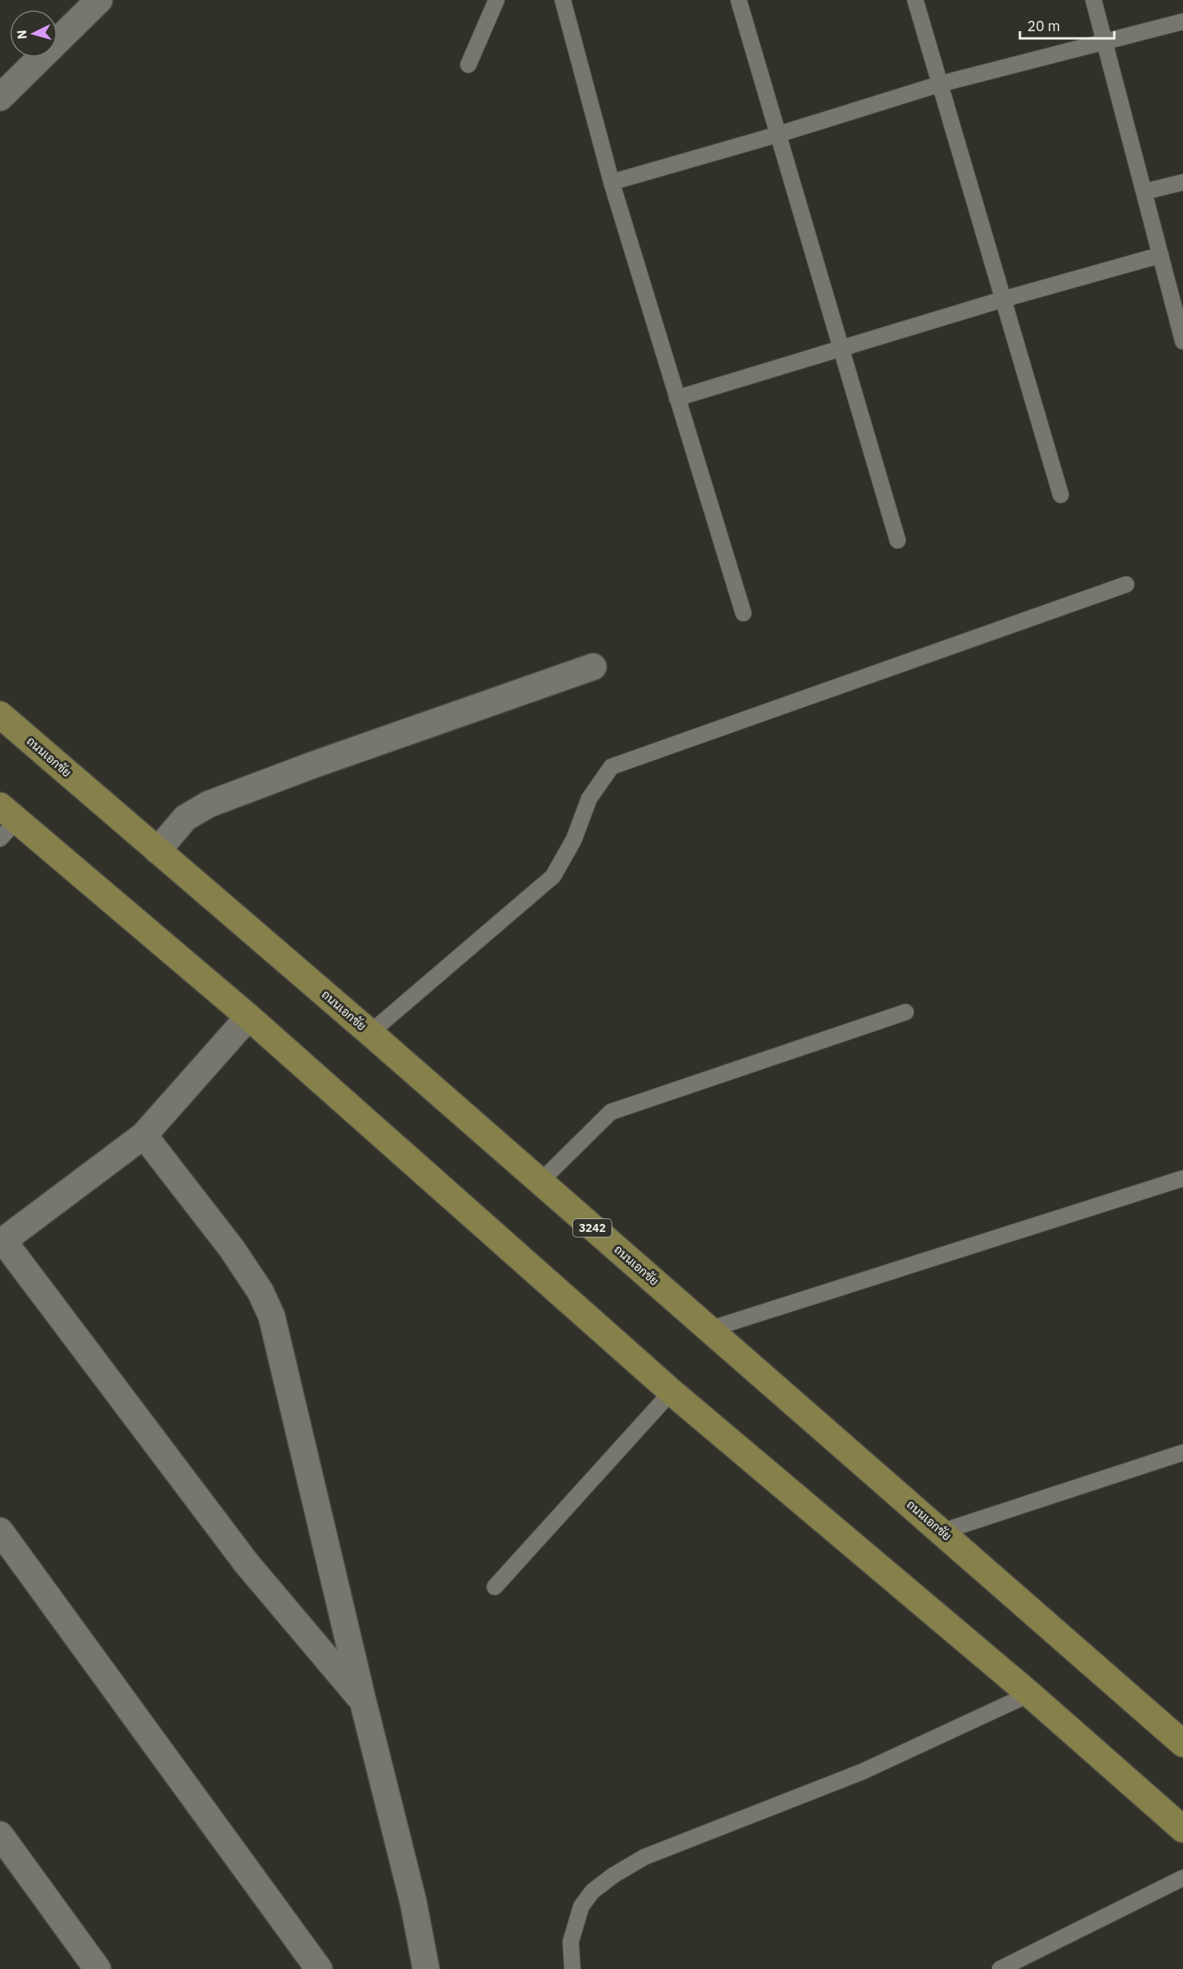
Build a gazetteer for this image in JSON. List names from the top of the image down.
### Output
{
  "streets": {
    "main road": ["ถนนเอกชัย", "3242"]
  },
  "scale_bar": "20 m",
  "north": "left"
}
